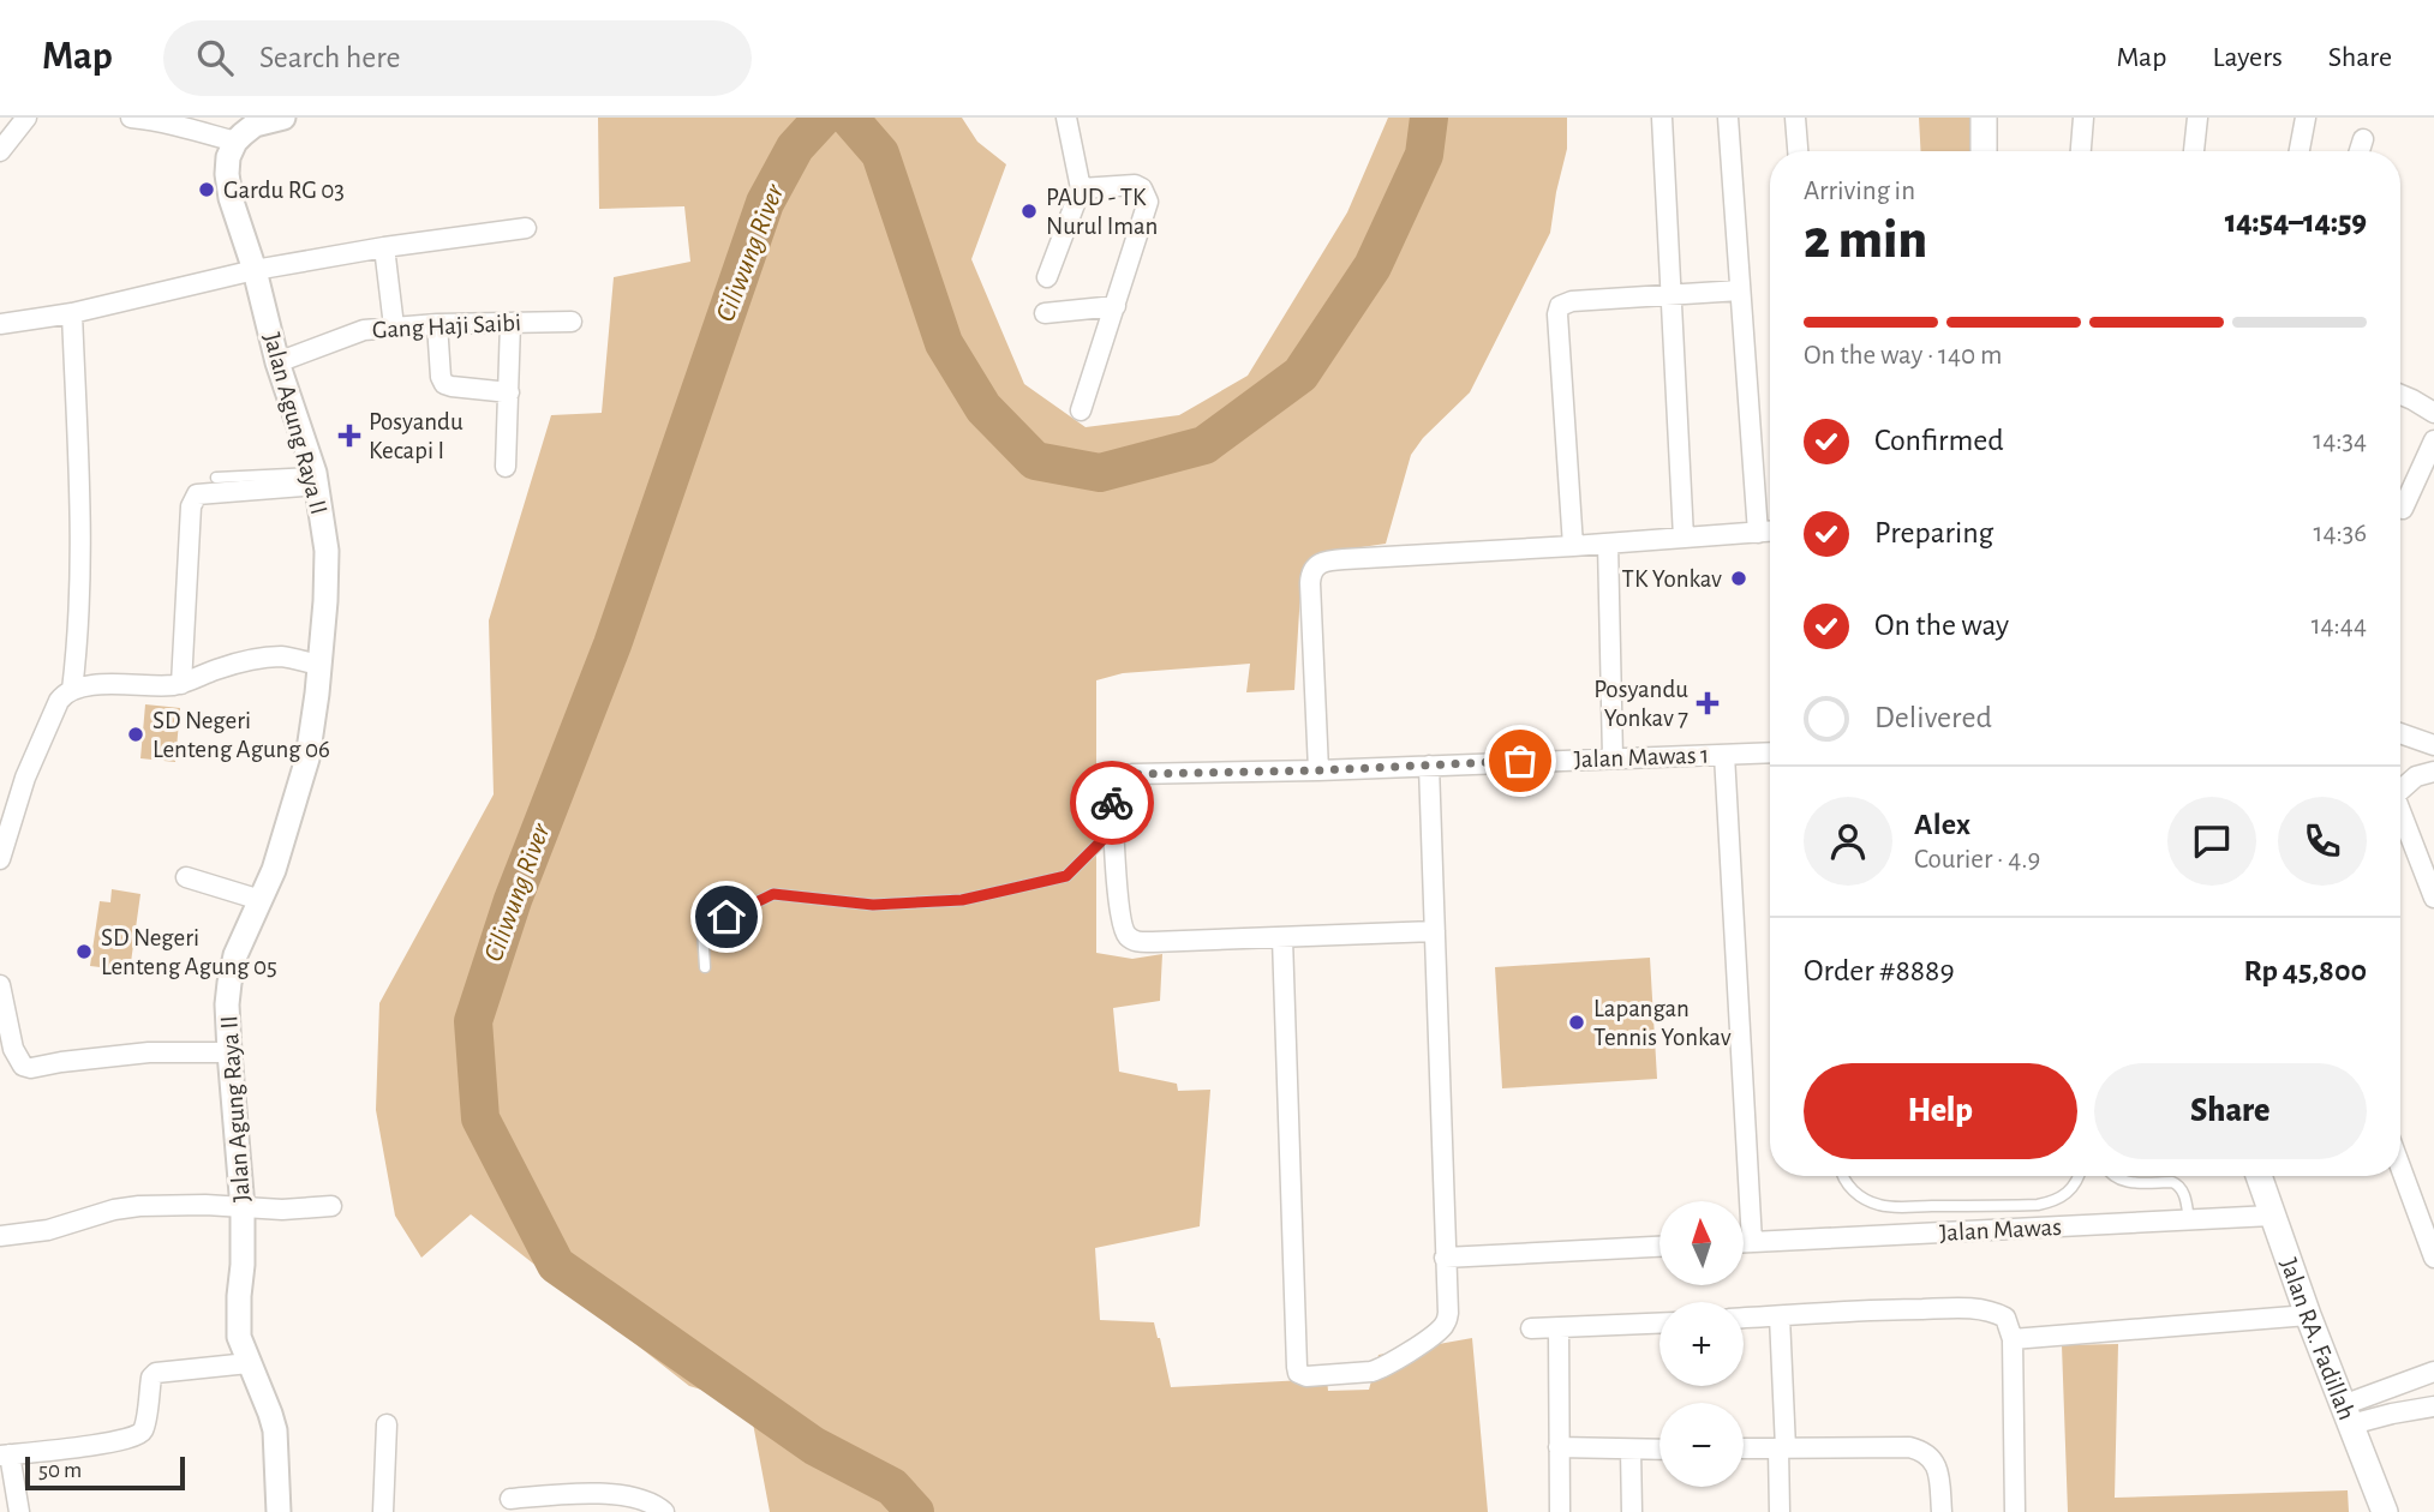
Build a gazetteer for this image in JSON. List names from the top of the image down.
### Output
{
  "streets": {
    "main road": ["Jalan RA. Fadillah"],
    "street": [
      "Gang Haji Saibi",
      "Jalan Agung Raya II",
      "Jalan Mawas 1",
      "Jalan Mawas"
    ]
  },
  "crossings": [
    ["Gang Haji Saibi", "Jalan Agung Raya II"],
    ["Jalan Mawas", "Jalan RA. Fadillah"]
  ],
  "water": ["Ciliwung River"],
  "places": {
    "other": [
      "Gardu RG 03",
      "PAUD - TK Nurul Iman",
      "TK Yonkav",
      "SD Negeri Lenteng Agung 06",
      "SD Negeri Lenteng Agung 05",
      "Lapangan Tennis Yonkav"
    ],
    "health": ["Posyandu Kecapi I", "Posyandu Yonkav 7"]
  },
  "scale_bar": "50 m",
  "north": "top",
  "page": {
    "header": "Map",
    "search": "Search here",
    "nav": ["Map", "Layers", "Share"],
    "heading": ["2 min", "Arriving in", "14:54–14:59"],
    "panel": [
      "Alex",
      "Courier · 4.9",
      "Order #8889",
      "Rp 45,800"
    ],
    "bar": "On the way · 140 m",
    "list": [
      ["Confirmed", "14:34"],
      ["Preparing", "14:36"],
      ["On the way", "14:44"],
      "Delivered"
    ],
    "buttons": ["Help", "Share"],
    "map_buttons": ["+", "−"],
    "scale": "50 m"
  }
}
